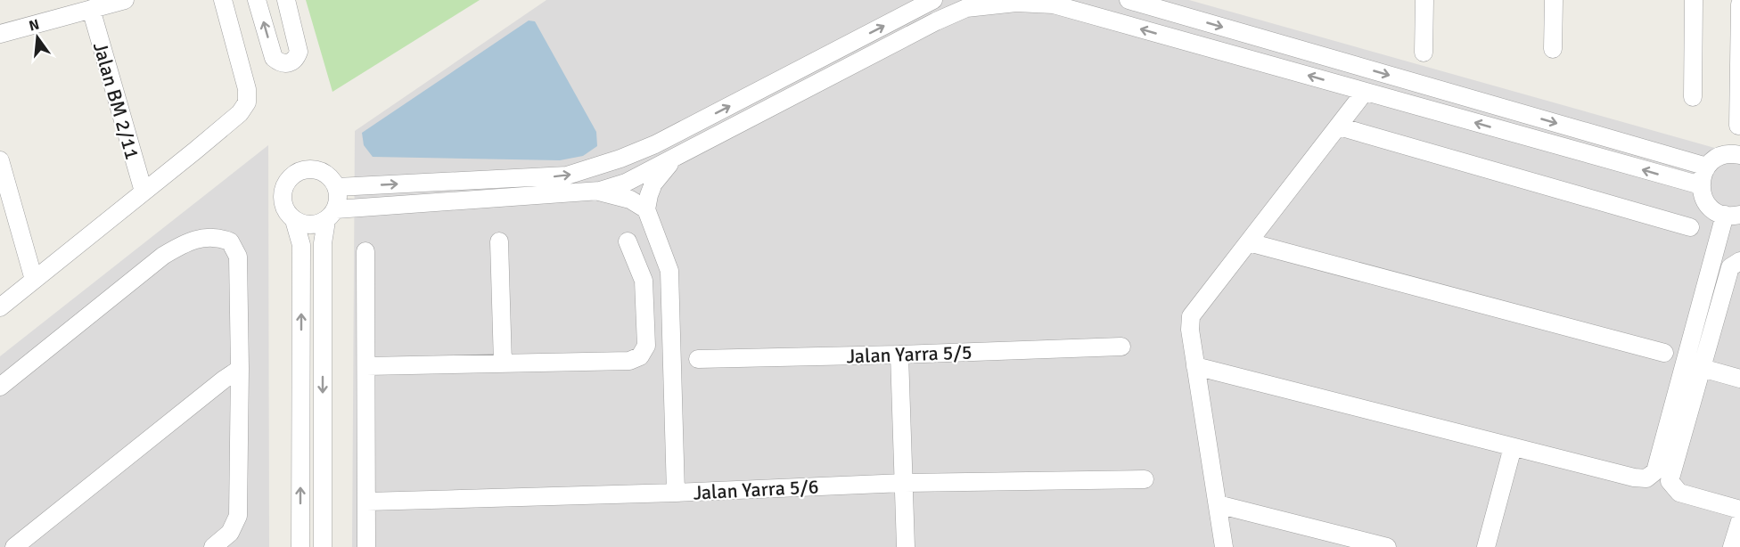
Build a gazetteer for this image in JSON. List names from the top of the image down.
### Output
{
  "streets": {
    "street": ["Jalan BM 2/11", "Jalan Yarra 5/5", "Jalan Yarra 5/6"]
  },
  "north": "top"
}
